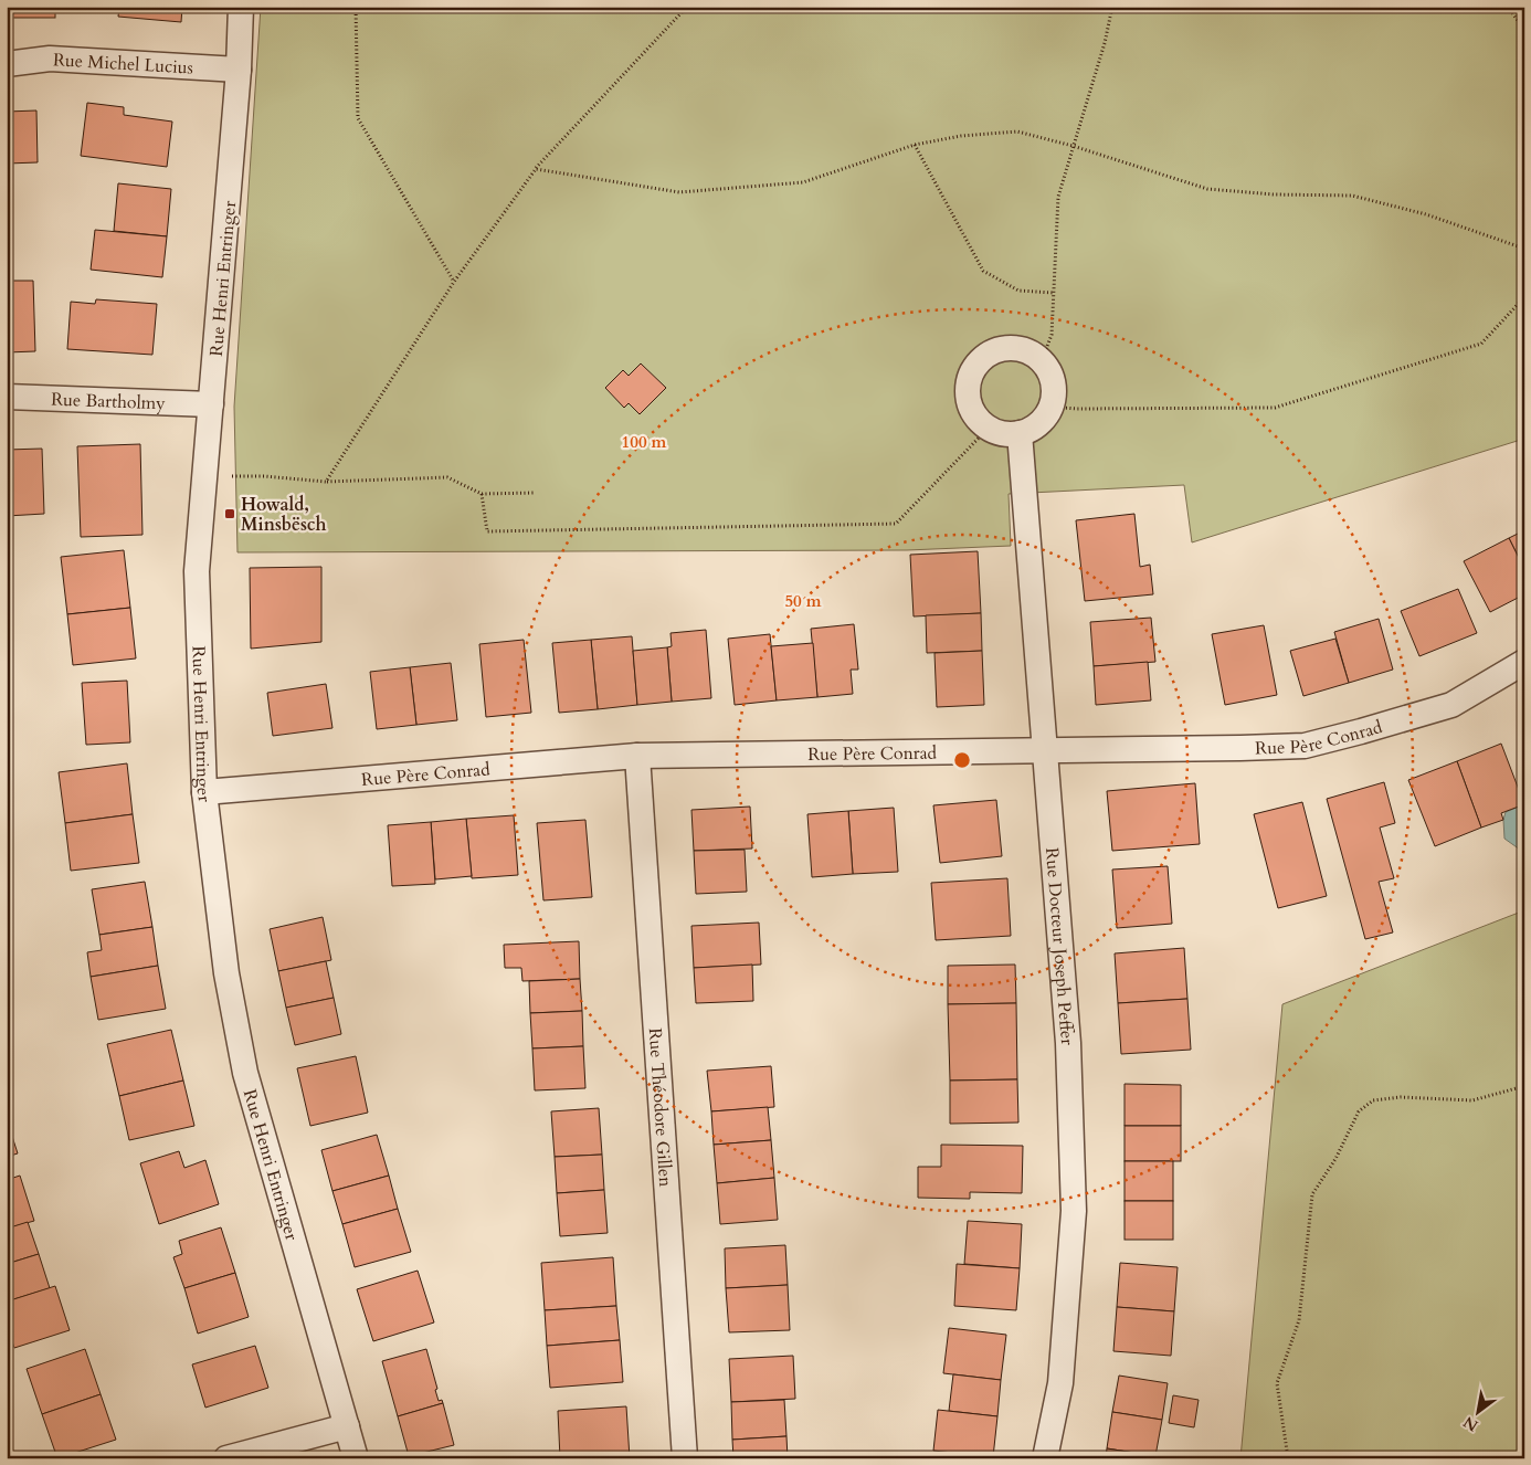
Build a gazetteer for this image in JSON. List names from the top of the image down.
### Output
{
  "streets": {
    "street": [
      "Rue Michel Lucius",
      "Rue Henri Entringer",
      "Rue Bartholmy",
      "Rue Père Conrad",
      "Rue Docteur Joseph Peffer",
      "Rue Théodore Gillen"
    ]
  },
  "crossings": [
    ["Rue Michel Lucius", "Rue Henri Entringer"],
    ["Rue Henri Entringer", "Rue Bartholmy"],
    ["Rue Henri Entringer", "Rue Père Conrad"],
    ["Rue Père Conrad", "Rue Docteur Joseph Peffer"],
    ["Rue Père Conrad", "Rue Théodore Gillen"]
  ],
  "places": {
    "transit": ["Howald, Minsbësch"]
  },
  "north": "bottom left",
  "rings": ["100 m", "50 m"]
}
